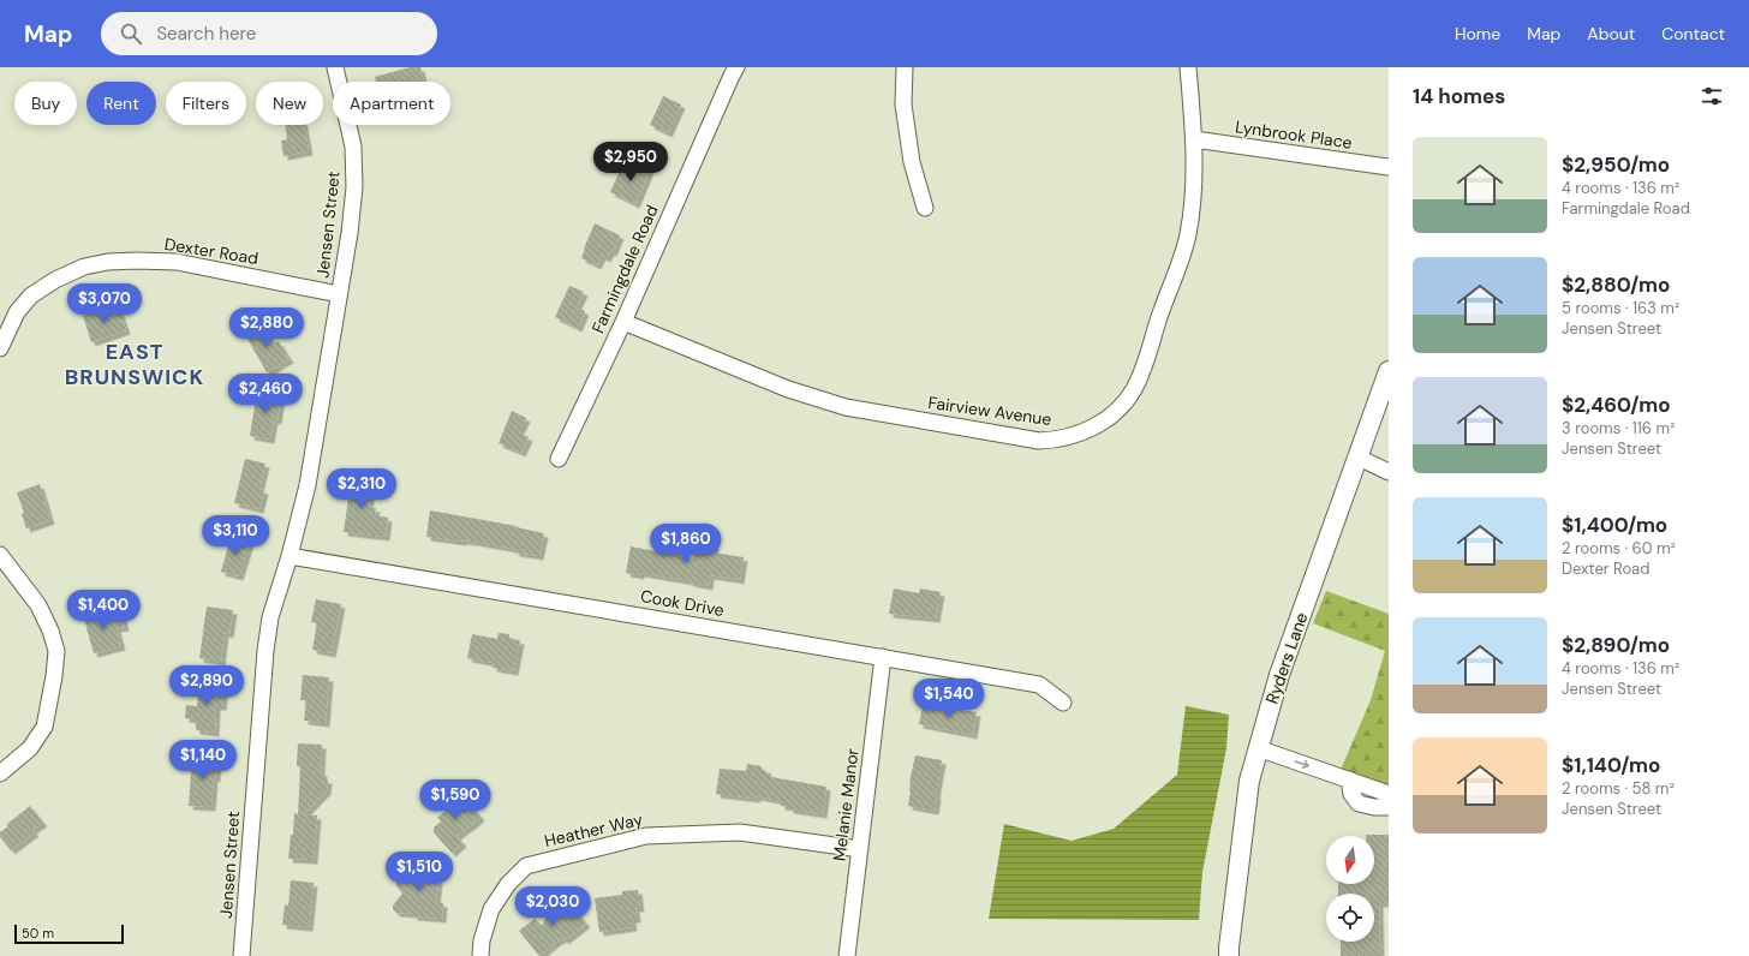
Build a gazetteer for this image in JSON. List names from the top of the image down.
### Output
{
  "streets": {
    "main road": ["Ryders Lane"],
    "street": [
      "Lynbrook Place",
      "Jensen Street",
      "Dexter Road",
      "Farmingdale Road",
      "Fairview Avenue",
      "Cook Drive",
      "Melanie Manor",
      "Heather Way"
    ]
  },
  "crossings": [
    ["Lynbrook Place", "Fairview Avenue"],
    ["Jensen Street", "Dexter Road"],
    ["Jensen Street", "Cook Drive"],
    ["Farmingdale Road", "Fairview Avenue"],
    ["Cook Drive", "Melanie Manor"],
    ["Melanie Manor", "Heather Way"]
  ],
  "districts": ["EAST BRUNSWICK"],
  "scale_bar": "50 m",
  "north": "bottom",
  "page": {
    "header": "Map",
    "search": "Search here",
    "nav": [
      "Home",
      "Map",
      "About",
      "Contact"
    ],
    "heading": "14 homes",
    "chip": [
      "Buy",
      "Rent",
      "Filters",
      "New",
      "Apartment"
    ],
    "list": [
      {
        "name": "$2,950/mo",
        "note": "4 rooms · 136 m² · Farmingdale Road"
      },
      {
        "name": "$2,880/mo",
        "note": "5 rooms · 163 m² · Jensen Street"
      },
      {
        "name": "$2,460/mo",
        "note": "3 rooms · 116 m² · Jensen Street"
      },
      {
        "name": "$1,400/mo",
        "note": "2 rooms · 60 m² · Dexter Road"
      },
      {
        "name": "$2,890/mo",
        "note": "4 rooms · 136 m² · Jensen Street"
      },
      {
        "name": "$1,140/mo",
        "note": "2 rooms · 58 m² · Jensen Street"
      }
    ],
    "price": [
      "$2,950",
      "$3,070",
      "$2,880",
      "$2,460",
      "$2,310",
      "$3,110",
      "$1,860",
      "$1,400",
      "$2,890",
      "$1,540",
      "$1,140",
      "$1,590",
      "$1,510",
      "$2,030"
    ],
    "scale": "50 m"
  }
}
